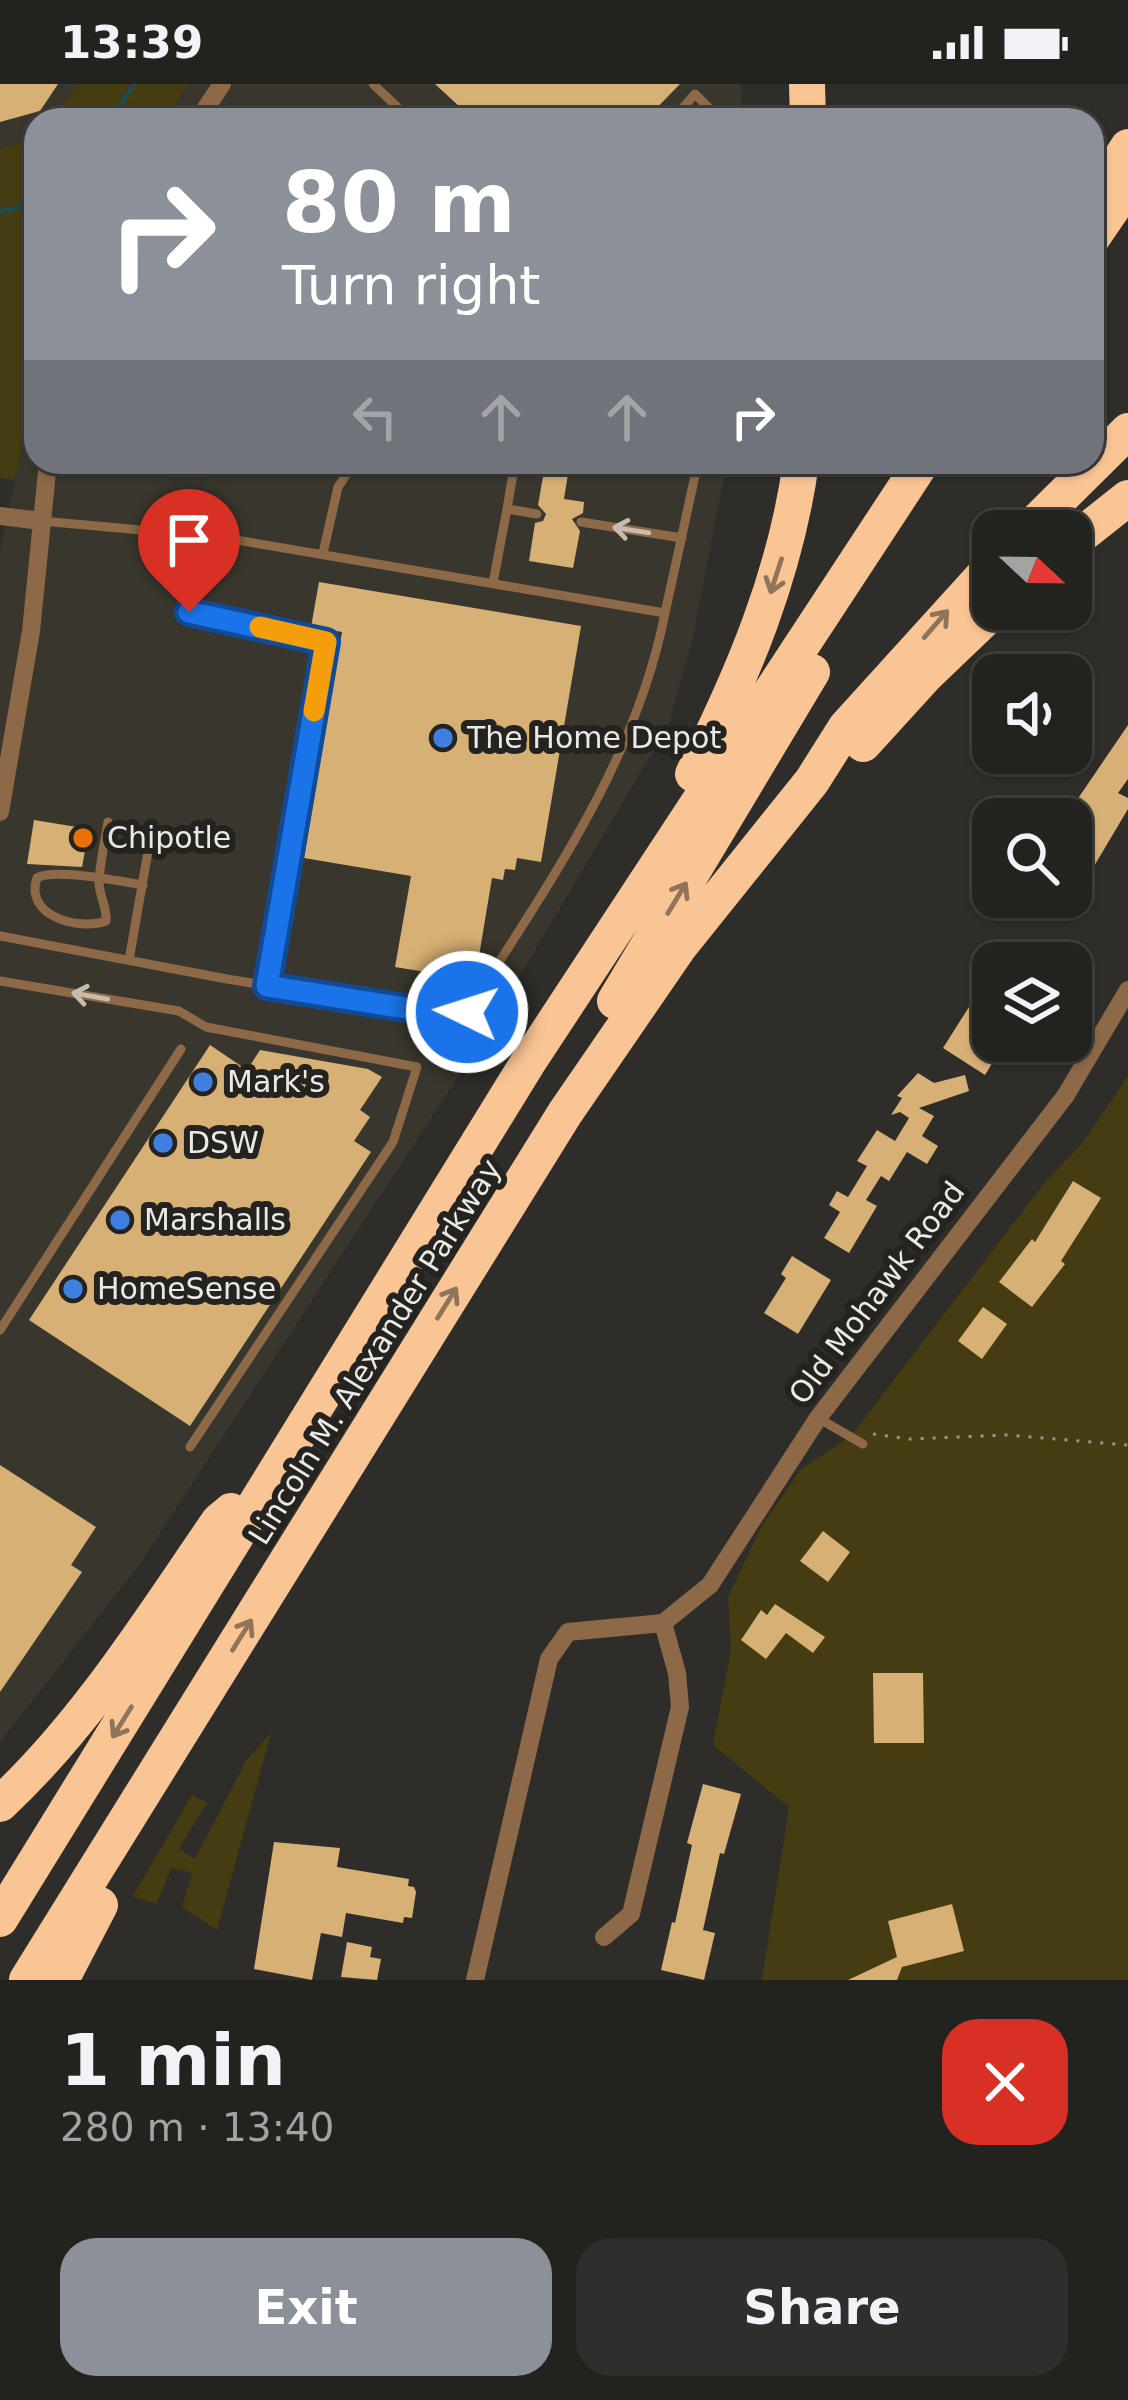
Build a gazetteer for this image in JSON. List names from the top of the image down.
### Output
{
  "streets": {
    "highway": ["Lincoln M. Alexander Parkway"],
    "street": ["Old Mohawk Road"]
  },
  "places": [
    "The Home Depot",
    "Chipotle",
    "Mark's",
    "DSW",
    "Marshalls",
    "HomeSense"
  ],
  "north": "right",
  "page": {
    "status": "13:39",
    "turn": ["80 m", "Turn right"],
    "heading": ["1 min", "280 m · 13:40"],
    "buttons": ["Exit", "Share"]
  }
}
